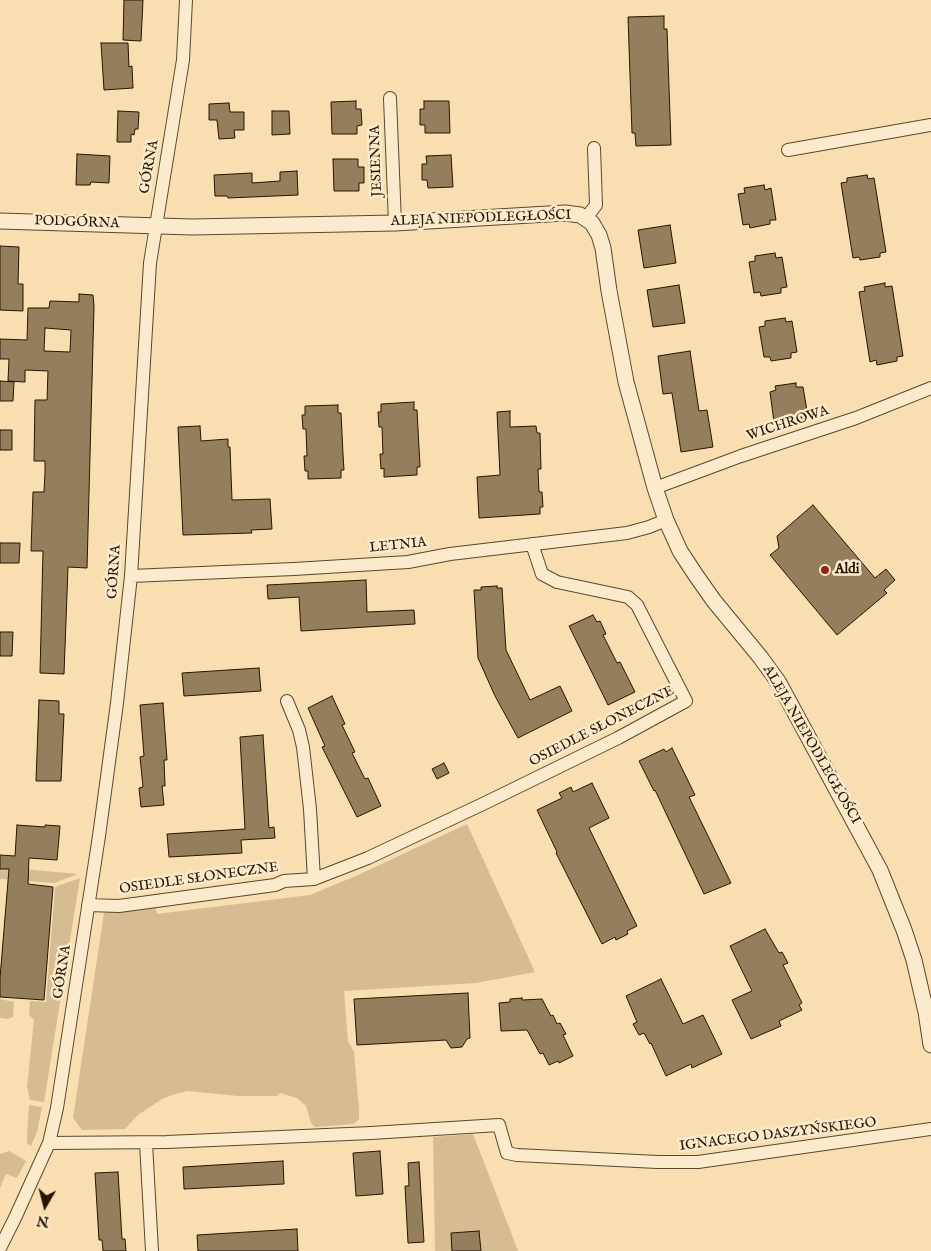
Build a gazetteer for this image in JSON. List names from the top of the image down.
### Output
{
  "streets": {
    "street": [
      "JESIENNA",
      "GÓRNA",
      "ALEJA NIEPODLEGŁOŚCI",
      "PODGÓRNA",
      "WICHROWA",
      "LETNIA",
      "OSIEDLE SŁONECZNE",
      "IGNACEGO DASZYŃSKIEGO"
    ]
  },
  "crossings": [
    ["JESIENNA", "ALEJA NIEPODLEGŁOŚCI"],
    ["GÓRNA", "ALEJA NIEPODLEGŁOŚCI"],
    ["GÓRNA", "PODGÓRNA"],
    ["GÓRNA", "LETNIA"],
    ["GÓRNA", "OSIEDLE SŁONECZNE"],
    ["ALEJA NIEPODLEGŁOŚCI", "PODGÓRNA"],
    ["ALEJA NIEPODLEGŁOŚCI", "WICHROWA"],
    ["ALEJA NIEPODLEGŁOŚCI", "LETNIA"],
    ["LETNIA", "OSIEDLE SŁONECZNE"]
  ],
  "places": ["Aldi"],
  "north": "bottom"
}
